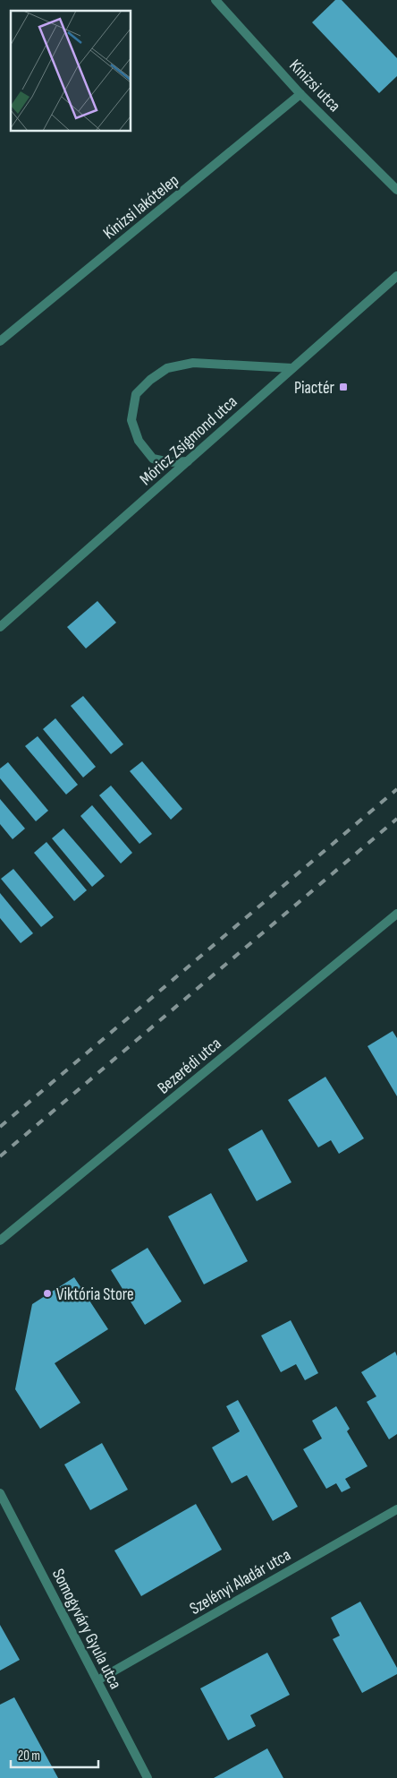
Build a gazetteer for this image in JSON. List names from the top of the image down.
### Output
{
  "streets": {
    "street": [
      "Kinizsi utca",
      "Kinizsi lakótelep",
      "Móricz Zsigmond utca",
      "Bezerédi utca",
      "Szelényi Aladár utca",
      "Somogyváry Gyula utca"
    ]
  },
  "crossings": [
    ["Kinizsi utca", "Kinizsi lakótelep"],
    ["Szelényi Aladár utca", "Somogyváry Gyula utca"]
  ],
  "places": {
    "transit": ["Piactér"],
    "other": ["Viktória Store"]
  },
  "scale_bar": "20 m"
}
